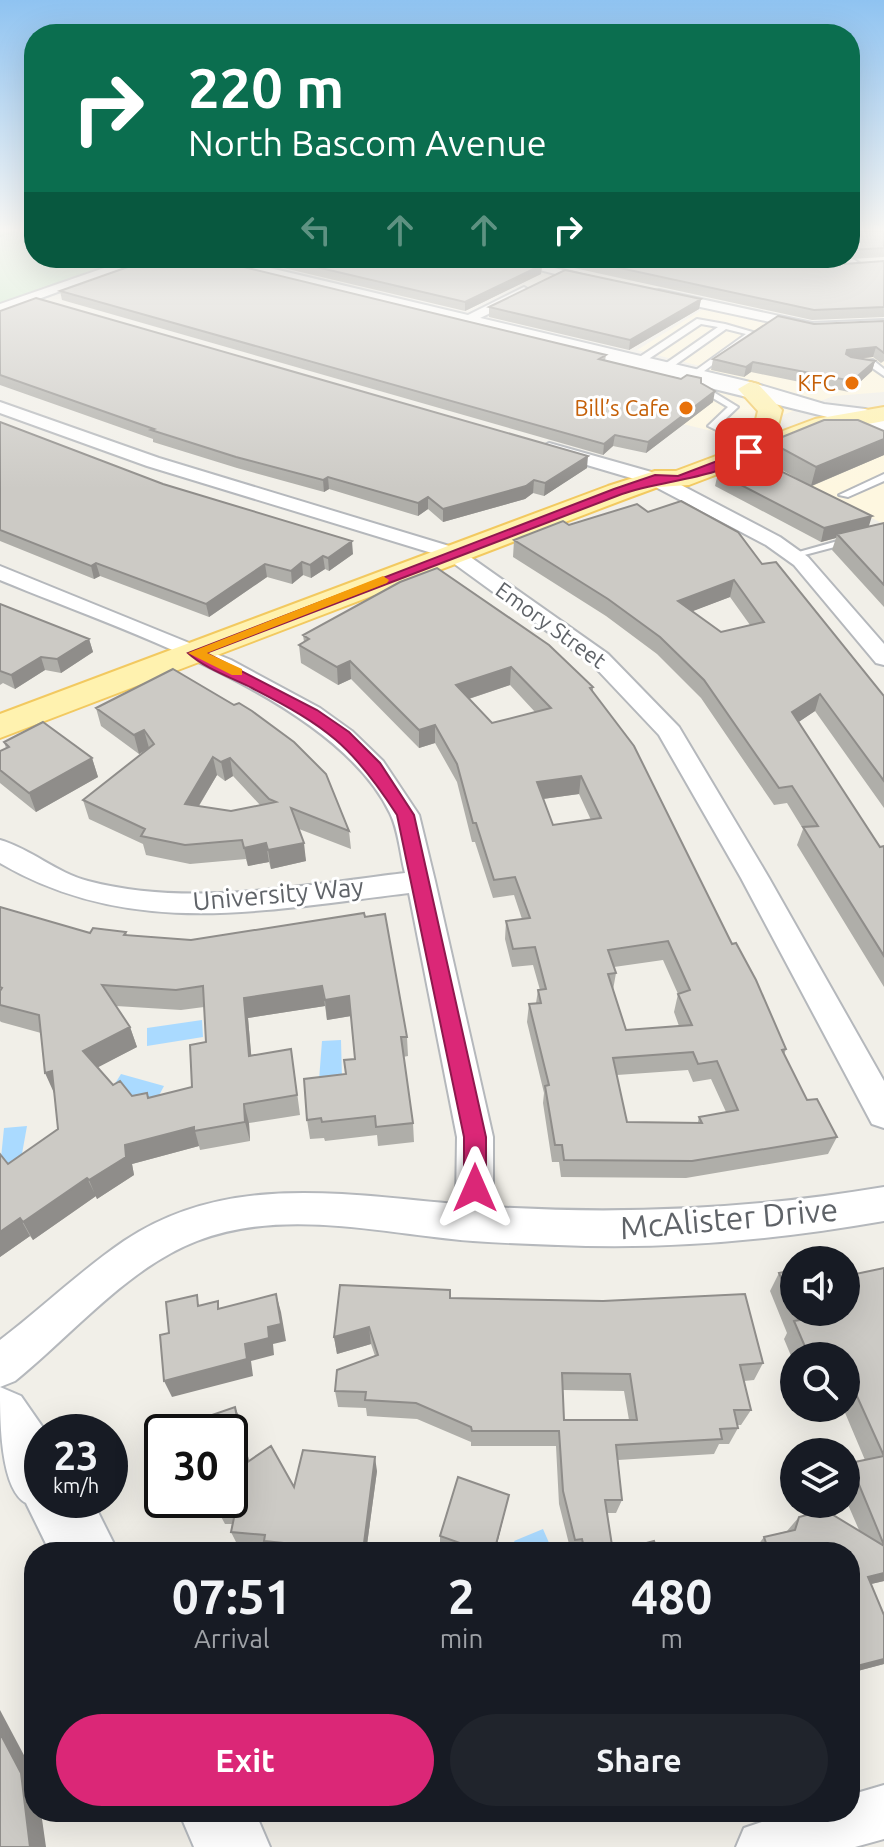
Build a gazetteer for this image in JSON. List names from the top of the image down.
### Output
{
  "streets": {
    "street": ["Emory Street", "University Way", "McAlister Drive"]
  },
  "places": ["KFC", "Bill’s Cafe"],
  "page": {
    "turn": ["220 m", "North Bascom Avenue"],
    "speed": "23 km/h",
    "limit": "30",
    "eta": [
      "07:51",
      "Arrival",
      "2",
      "min",
      "480",
      "m"
    ],
    "buttons": ["Exit", "Share"]
  }
}
